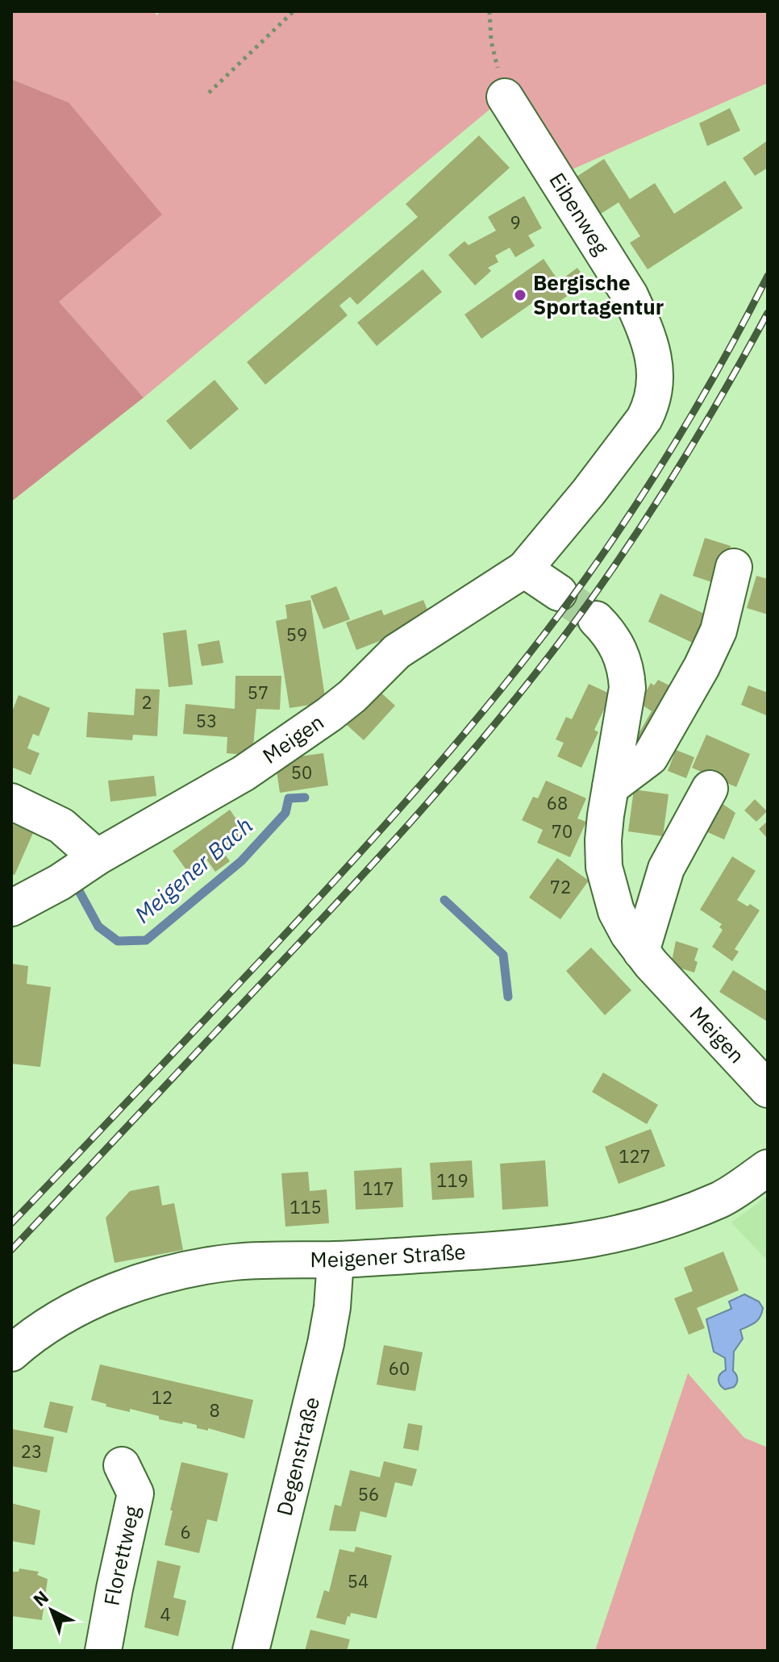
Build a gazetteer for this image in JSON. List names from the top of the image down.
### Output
{
  "streets": {
    "street": [
      "Eibenweg",
      "Meigen",
      "Meigener Straße",
      "Degenstraße",
      "Florettweg"
    ]
  },
  "crossings": [
    ["Eibenweg", "Meigen"],
    ["Meigener Straße", "Degenstraße"]
  ],
  "water": ["Meigener Bach"],
  "places": ["Bergische Sportagentur"],
  "house_numbers": [
    "9",
    "59",
    "57",
    "2",
    "53",
    "50",
    "68",
    "70",
    "72",
    "127",
    "119",
    "117",
    "115",
    "60",
    "12",
    "8",
    "23",
    "56",
    "6",
    "54",
    "4"
  ],
  "north": "top left"
}
